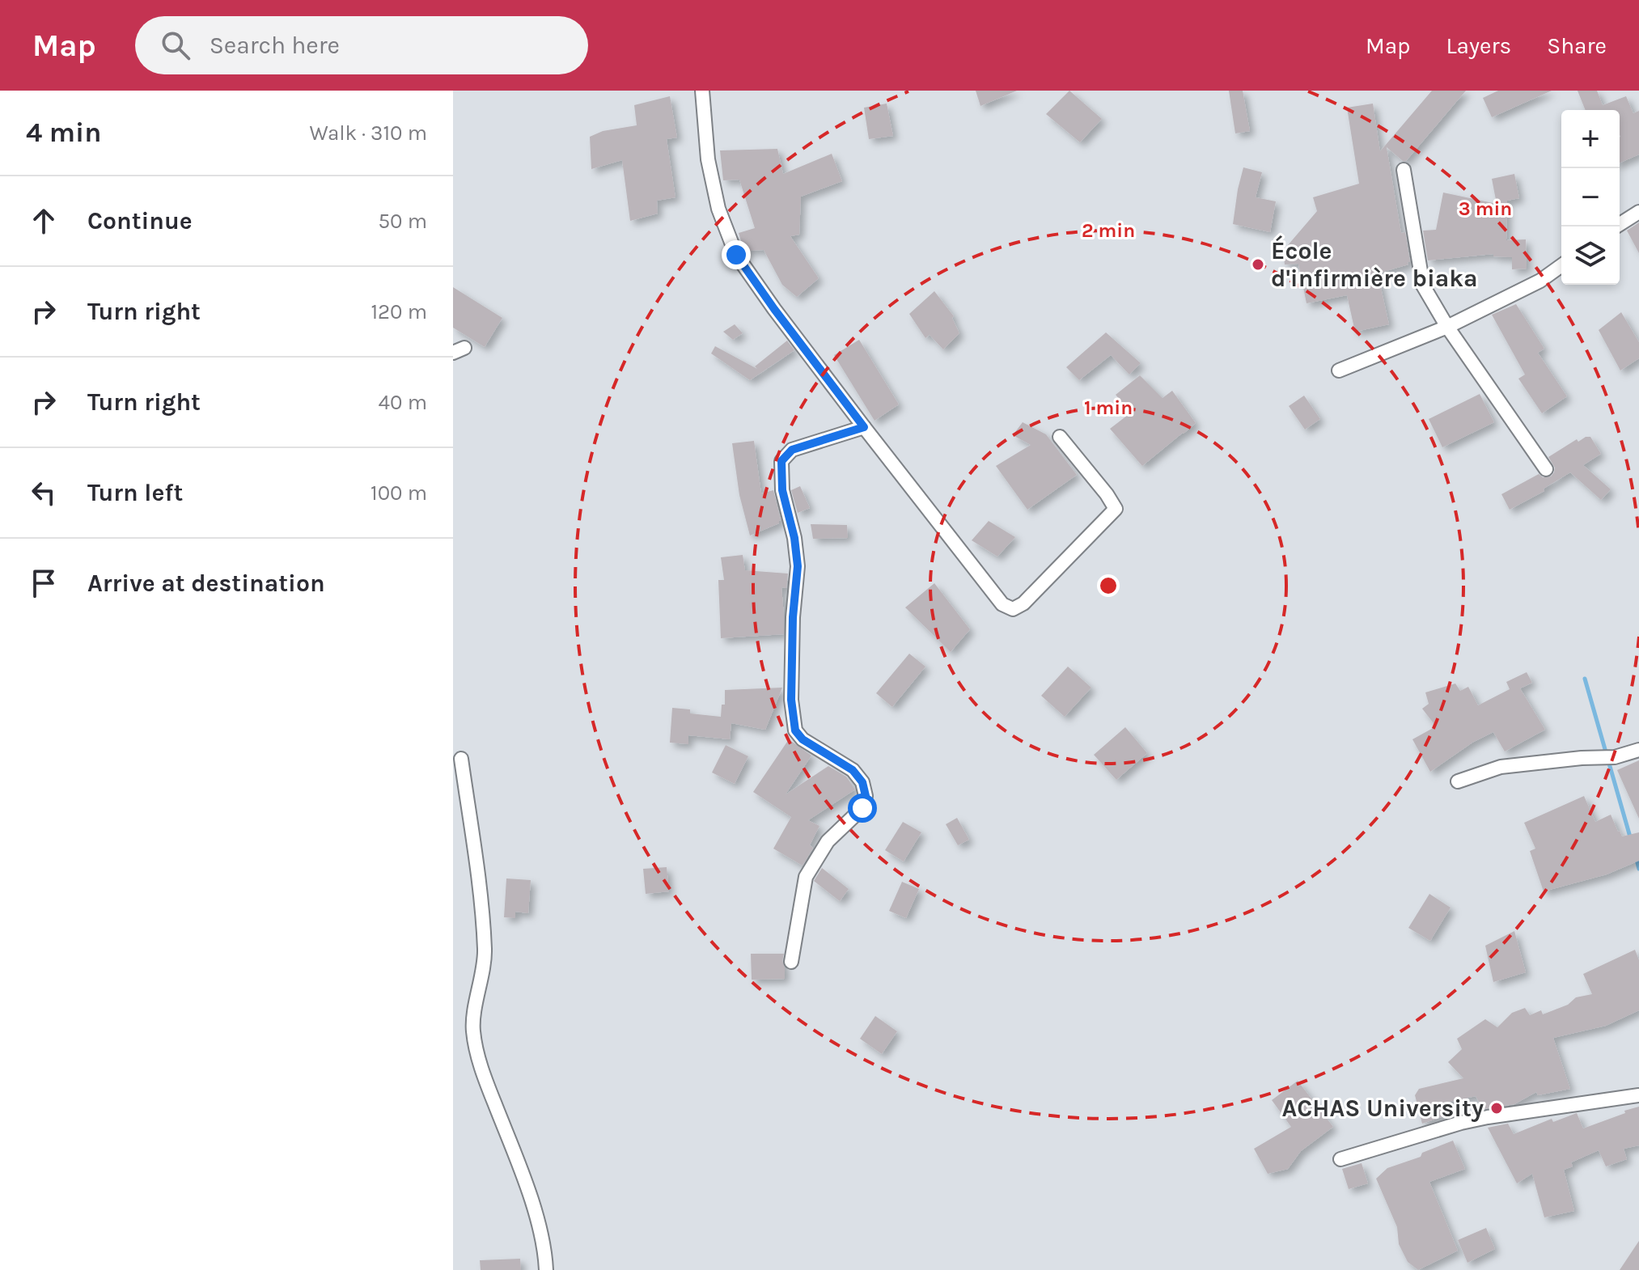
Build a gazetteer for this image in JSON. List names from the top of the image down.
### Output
{
  "places": ["École d'infirmière biaka", "ACHAS University"],
  "page": {
    "header": "Map",
    "search": "Search here",
    "nav": ["Map", "Layers", "Share"],
    "heading": ["4 min", "Walk · 310 m"],
    "map_buttons": ["+", "−"],
    "list": [
      ["Continue", "50 m"],
      ["Turn right", "120 m"],
      ["Turn right", "40 m"],
      ["Turn left", "100 m"],
      "Arrive at destination"
    ]
  },
  "rings": ["3 min", "2 min", "1 min"]
}
